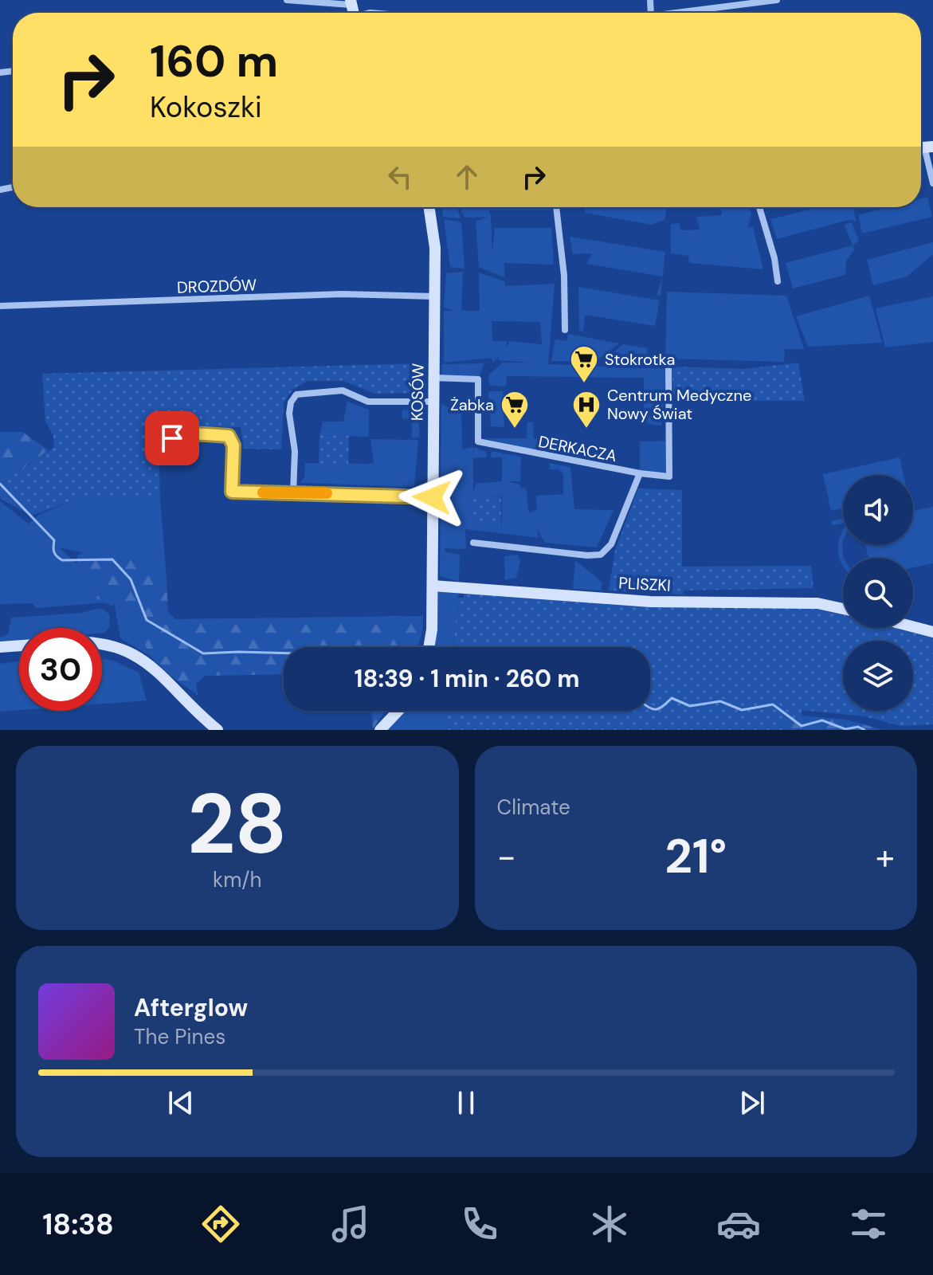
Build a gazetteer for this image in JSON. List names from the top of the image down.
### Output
{
  "streets": {
    "street": [
      "DROZDÓW",
      "KOSÓW",
      "DERKACZA",
      "PLISZKI"
    ]
  },
  "crossings": [
    ["DROZDÓW", "KOSÓW"],
    ["KOSÓW", "DERKACZA"],
    ["KOSÓW", "PLISZKI"]
  ],
  "places": {
    "supermarket": ["Stokrotka", "Żabka"],
    "hospital": ["Centrum Medyczne Nowy Świat"]
  },
  "page": {
    "turn": ["160 m", "Kokoszki"],
    "limit": "30",
    "trip": "18:39 · 1 min · 260 m",
    "tile": [
      ["28", "km/h"],
      "Climate"
    ],
    "heat": ["−", "21°", "+"],
    "song": ["Afterglow", "The Pines"],
    "tabs": "18:38"
  }
}
